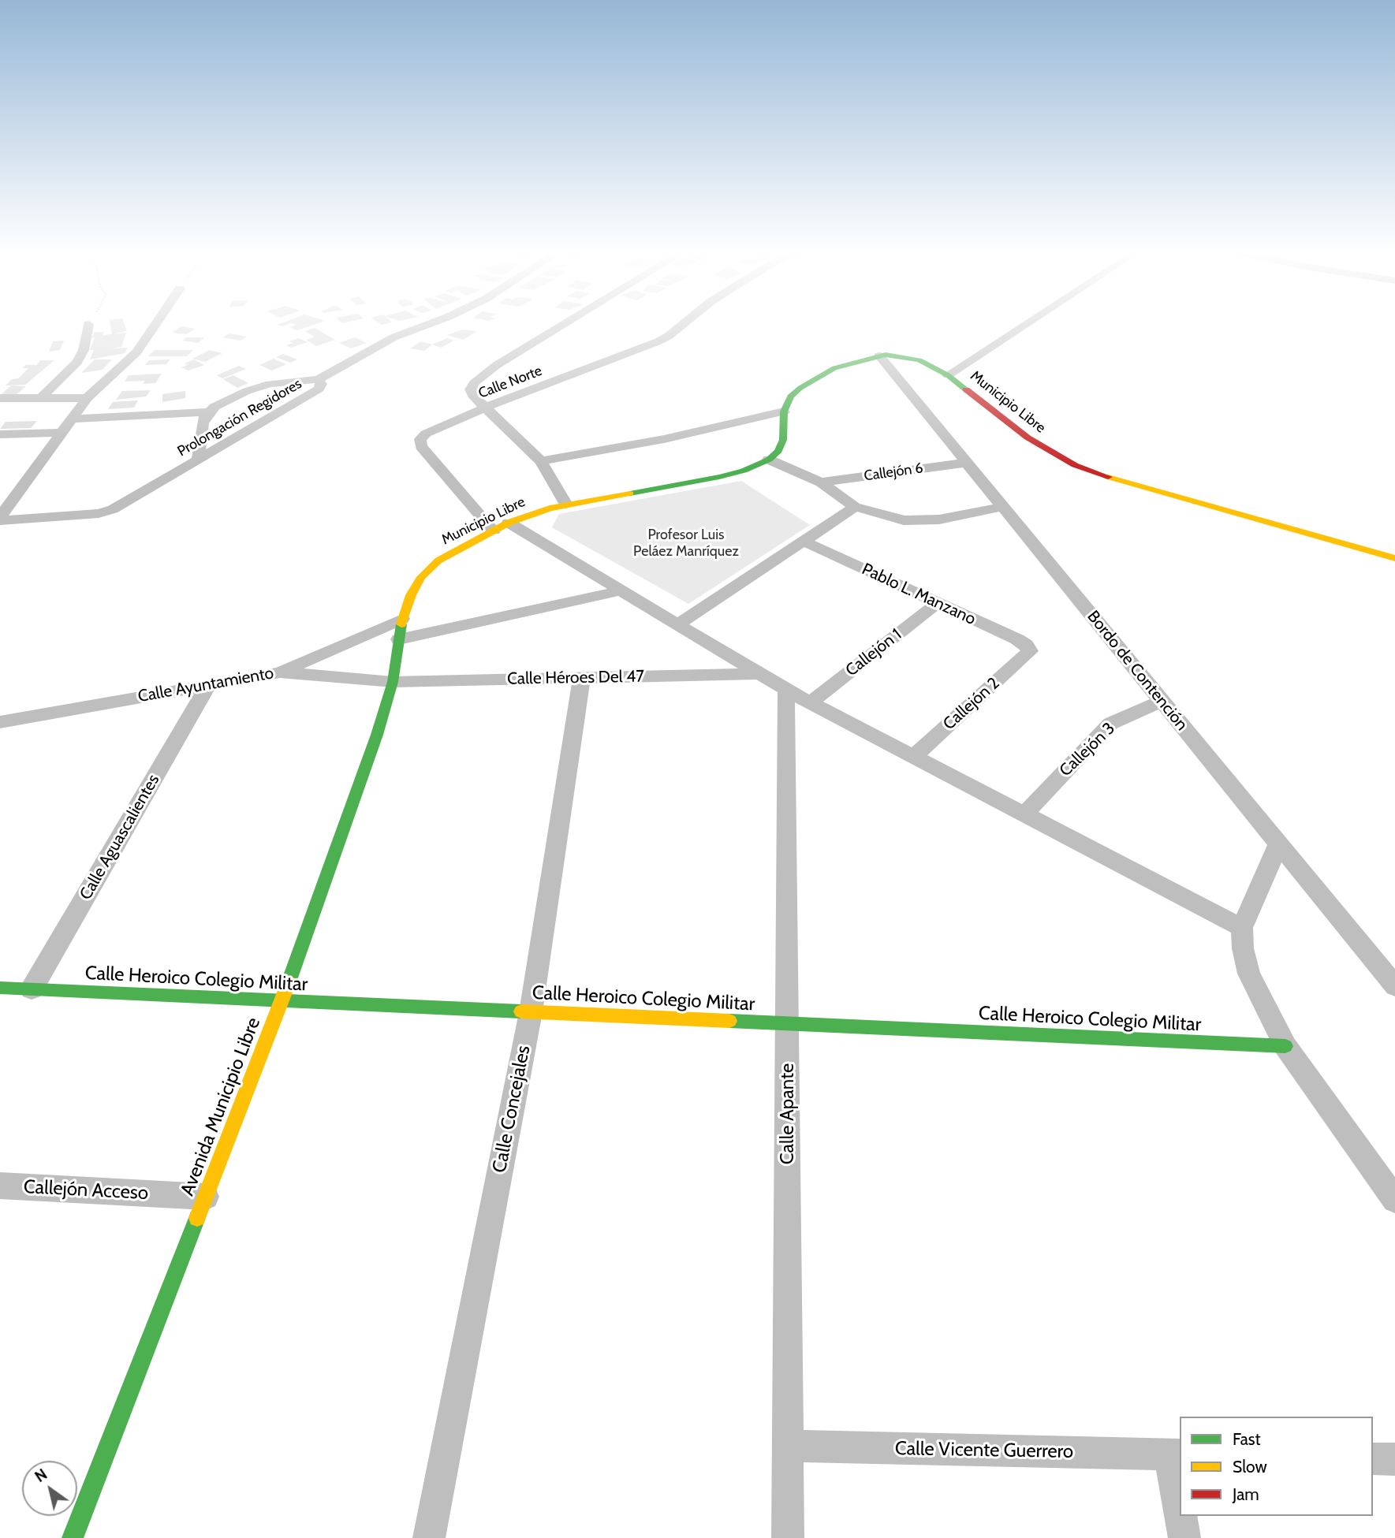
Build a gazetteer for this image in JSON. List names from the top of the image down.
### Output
{
  "streets": {
    "street": [
      "Calle Norte",
      "Municipio Libre",
      "Prolongación Regidores",
      "Callejón 6",
      "Pablo L. Manzano",
      "Callejón 1",
      "Bordo de Contención",
      "Calle Héroes Del 47",
      "Calle Ayuntamiento",
      "Callejón 2",
      "Callejón 3",
      "Calle Aguascalientes",
      "Calle Heroico Colegio Militar",
      "Avenida Municipio Libre",
      "Calle Concejales",
      "Calle Apante",
      "Callejón Acceso",
      "Calle Vicente Guerrero"
    ]
  },
  "crossings": [
    ["Calle Norte", "Municipio Libre"],
    ["Municipio Libre", "Bordo de Contención"],
    ["Municipio Libre", "Calle Ayuntamiento"],
    ["Municipio Libre", "Avenida Municipio Libre"],
    ["Callejón 6", "Bordo de Contención"],
    ["Pablo L. Manzano", "Callejón 1"],
    ["Pablo L. Manzano", "Callejón 2"],
    ["Bordo de Contención", "Callejón 3"],
    ["Calle Héroes Del 47", "Calle Ayuntamiento"],
    ["Calle Héroes Del 47", "Avenida Municipio Libre"],
    ["Calle Héroes Del 47", "Calle Concejales"],
    ["Calle Ayuntamiento", "Calle Aguascalientes"],
    ["Calle Ayuntamiento", "Avenida Municipio Libre"],
    ["Calle Aguascalientes", "Calle Heroico Colegio Militar"],
    ["Calle Heroico Colegio Militar", "Avenida Municipio Libre"],
    ["Calle Heroico Colegio Militar", "Calle Concejales"],
    ["Calle Heroico Colegio Militar", "Calle Apante"],
    ["Avenida Municipio Libre", "Callejón Acceso"],
    ["Calle Apante", "Calle Vicente Guerrero"]
  ],
  "parks": ["Profesor Luis Peláez Manríquez"],
  "legend": ["Fast", "Slow", "Jam"],
  "north": "top left"
}
